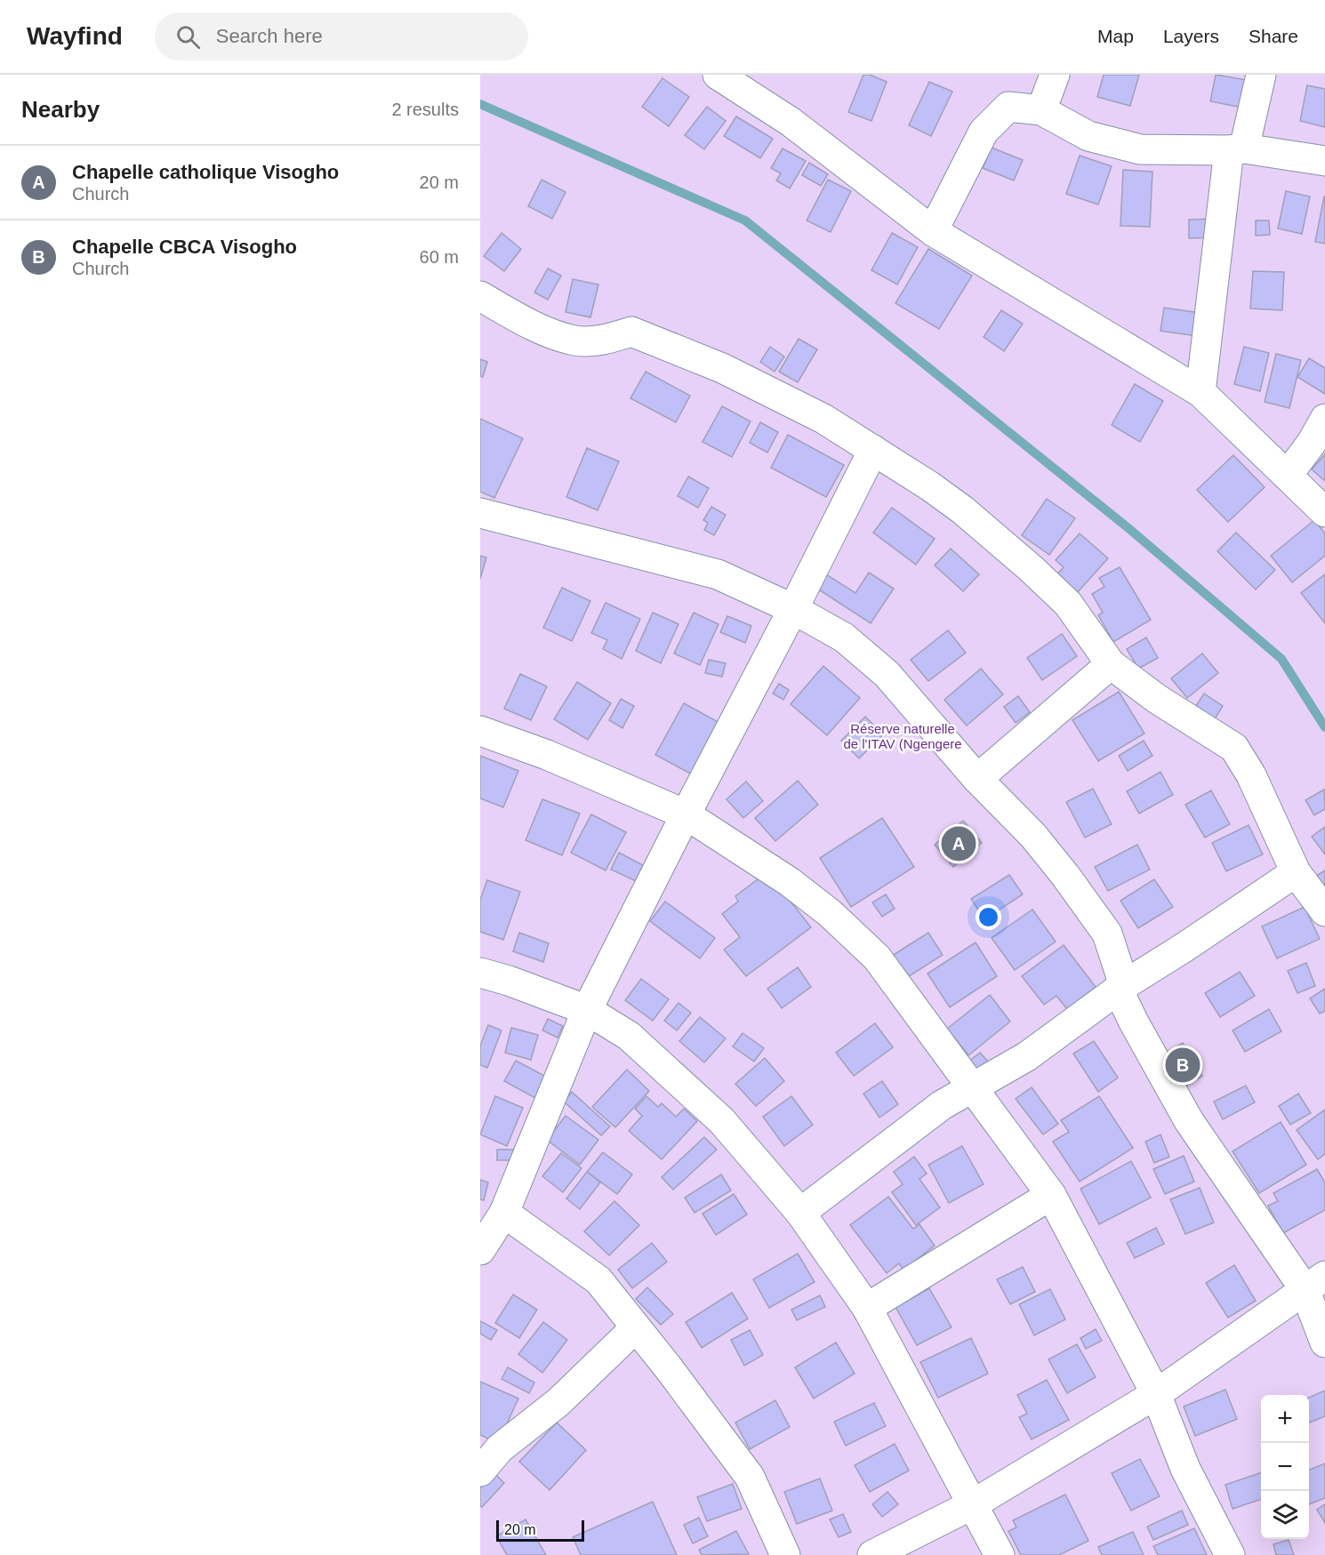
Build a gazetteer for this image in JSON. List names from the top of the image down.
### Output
{
  "parks": ["Réserve naturelle de l'ITAV (Ngengere"],
  "scale_bar": "20 m",
  "page": {
    "header": "Wayfind",
    "search": "Search here",
    "nav": ["Map", "Layers", "Share"],
    "heading": ["Nearby", "2 results"],
    "list": [
      {
        "mark": "A",
        "name": "Chapelle catholique Visogho",
        "note": "Church",
        "value": "20 m"
      },
      {
        "mark": "B",
        "name": "Chapelle CBCA Visogho",
        "note": "Church",
        "value": "60 m"
      }
    ],
    "pins": ["A", "B"],
    "map_buttons": ["+", "−"],
    "scale": "20 m"
  }
}
